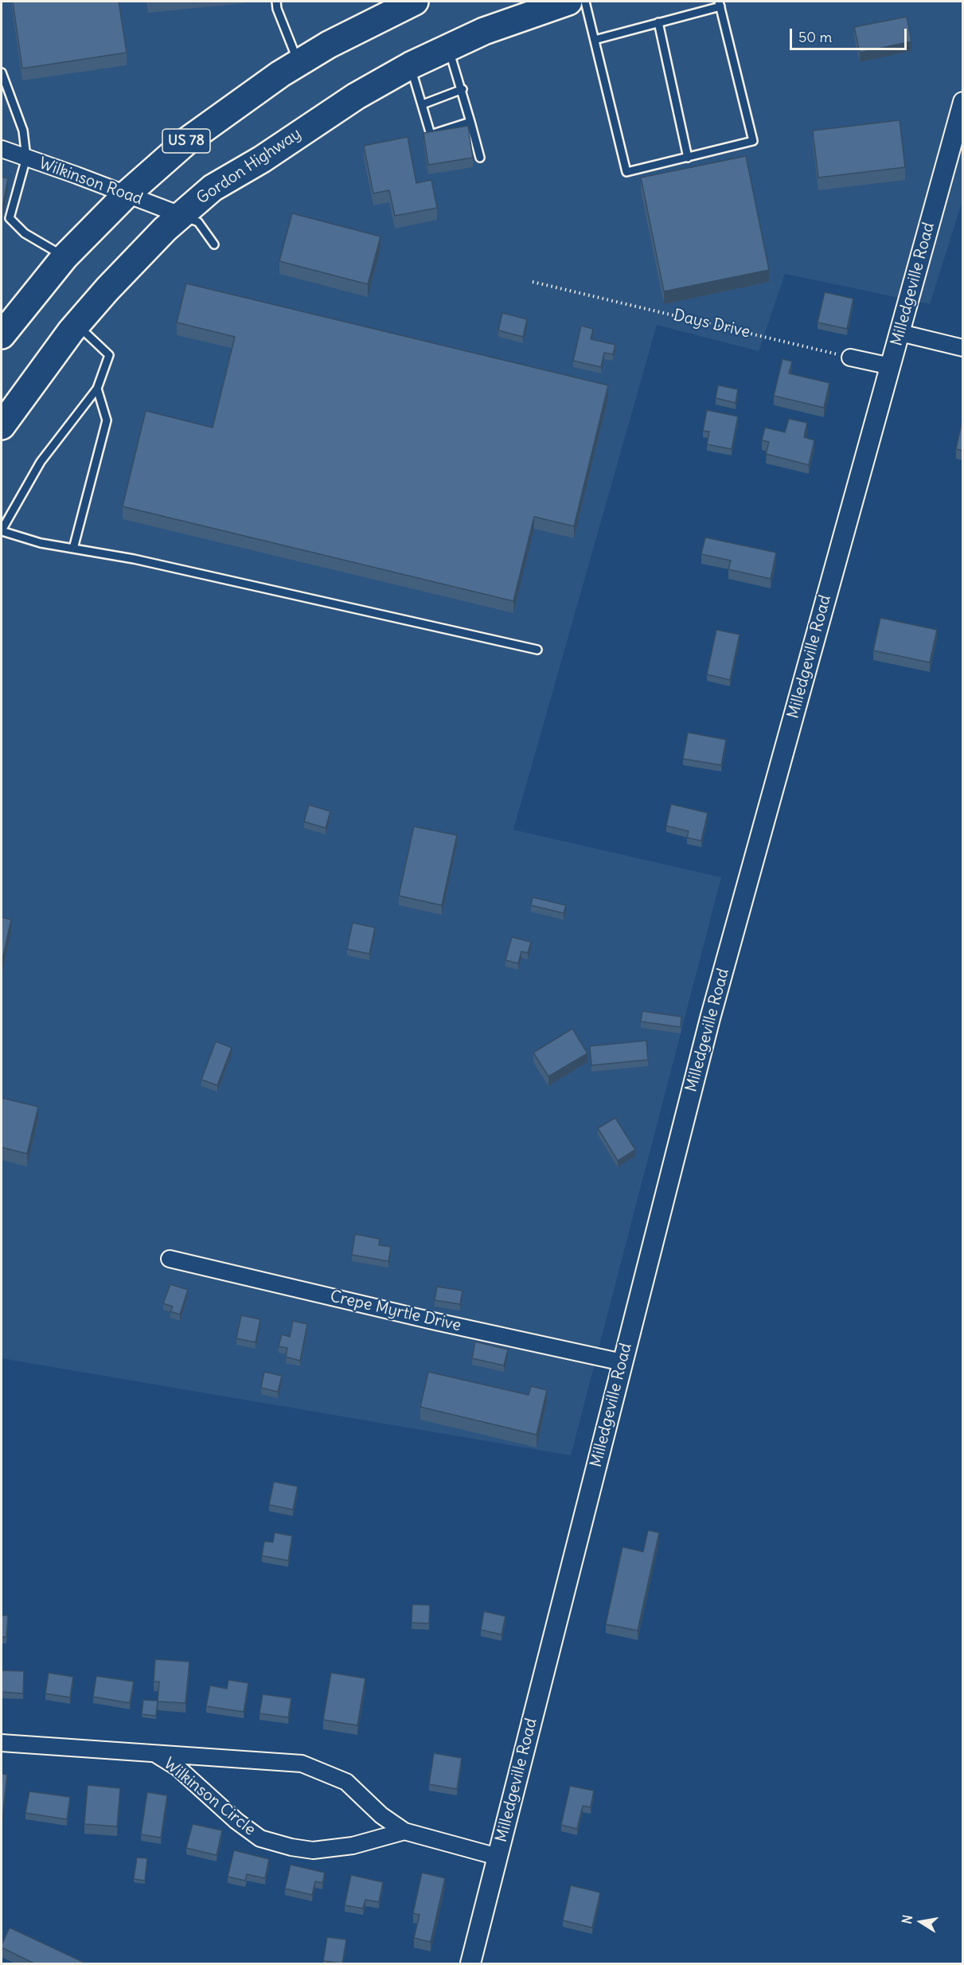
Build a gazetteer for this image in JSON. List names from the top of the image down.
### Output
{
  "streets": {
    "highway": ["US 78", "Gordon Highway"],
    "street": [
      "Wilkinson Road",
      "Milledgeville Road",
      "Crepe Myrtle Drive",
      "Wilkinson Circle"
    ],
    "path": ["Days Drive"]
  },
  "crossings": [
    ["US 78", "Wilkinson Road"],
    ["Gordon Highway", "Wilkinson Road"],
    ["Milledgeville Road", "Crepe Myrtle Drive"],
    ["Milledgeville Road", "Wilkinson Circle"]
  ],
  "scale_bar": "50 m",
  "north": "left"
}
